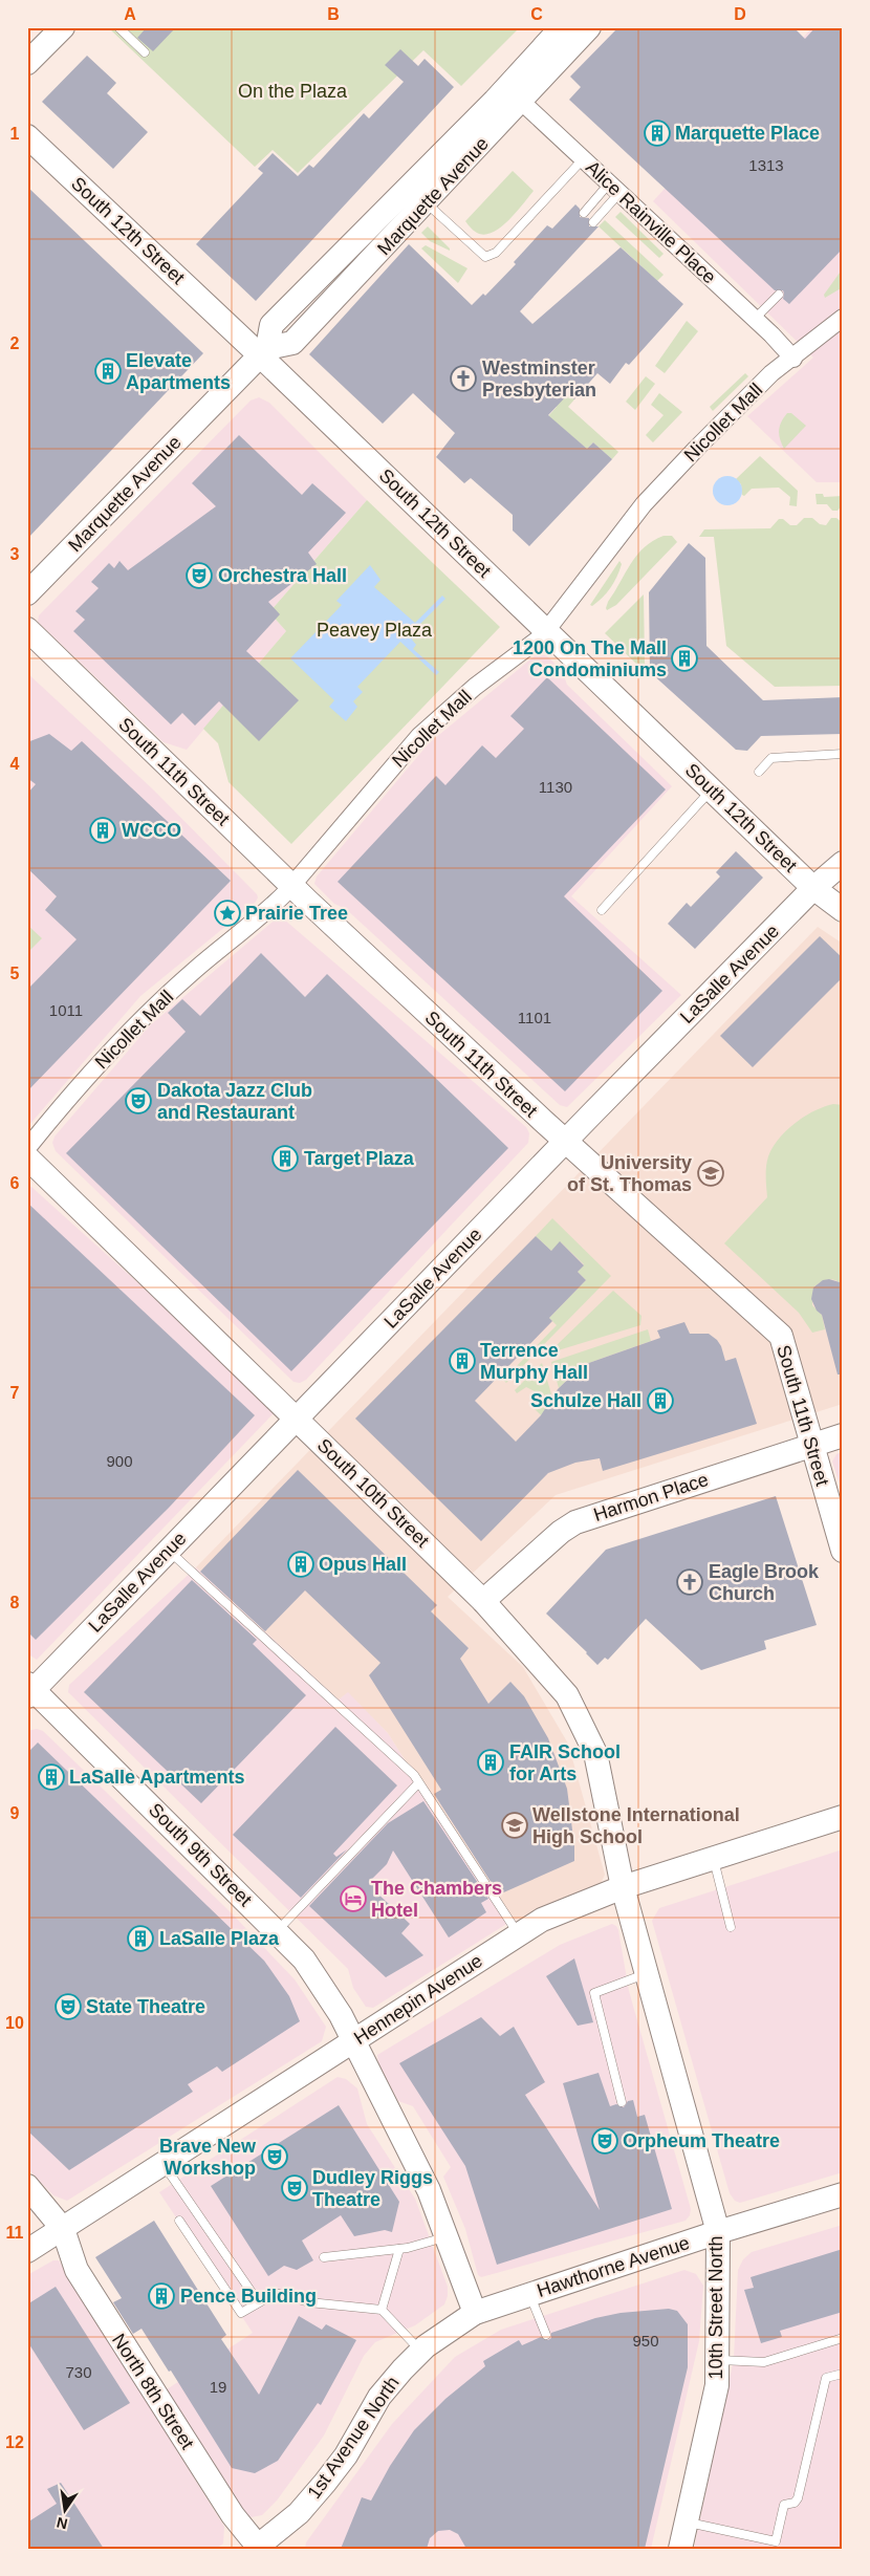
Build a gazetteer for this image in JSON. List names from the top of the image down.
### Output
{
  "streets": {
    "street": [
      "Marquette Avenue",
      "Alice Rainville Place",
      "South 12th Street",
      "Nicollet Mall",
      "South 11th Street",
      "LaSalle Avenue",
      "South 10th Street",
      "Harmon Place",
      "South 9th Street",
      "Hennepin Avenue",
      "Hawthorne Avenue",
      "10th Street North",
      "North 8th Street",
      "1st Avenue North"
    ]
  },
  "crossings": [
    ["Marquette Avenue", "Alice Rainville Place"],
    ["Marquette Avenue", "South 12th Street"],
    ["Alice Rainville Place", "Nicollet Mall"],
    ["South 12th Street", "Nicollet Mall"],
    ["South 12th Street", "LaSalle Avenue"],
    ["Nicollet Mall", "South 11th Street"],
    ["South 11th Street", "LaSalle Avenue"],
    ["South 11th Street", "Harmon Place"],
    ["LaSalle Avenue", "South 10th Street"],
    ["LaSalle Avenue", "South 9th Street"],
    ["South 10th Street", "Harmon Place"],
    ["South 10th Street", "Hennepin Avenue"],
    ["South 10th Street", "10th Street North"],
    ["South 9th Street", "Hennepin Avenue"],
    ["South 9th Street", "Hawthorne Avenue"],
    ["South 9th Street", "1st Avenue North"],
    ["Hennepin Avenue", "10th Street North"],
    ["Hennepin Avenue", "North 8th Street"],
    ["Hawthorne Avenue", "10th Street North"],
    ["Hawthorne Avenue", "1st Avenue North"],
    ["North 8th Street", "1st Avenue North"]
  ],
  "parks": ["On the Plaza", "Peavey Plaza"],
  "places": {
    "building": [
      "Marquette Place",
      "Elevate Apartments",
      "1200 On The Mall Condominiums",
      "WCCO",
      "Target Plaza",
      "Terrence Murphy Hall",
      "Schulze Hall",
      "Opus Hall",
      "FAIR School for Arts",
      "LaSalle Apartments",
      "LaSalle Plaza",
      "Pence Building"
    ],
    "church": ["Westminster Presbyterian", "Eagle Brook Church"],
    "theatre": [
      "Orchestra Hall",
      "Dakota Jazz Club and Restaurant",
      "State Theatre",
      "Orpheum Theatre",
      "Brave New Workshop",
      "Dudley Riggs Theatre"
    ],
    "place": ["Prairie Tree"],
    "school or university": ["University of St. Thomas", "Wellstone International High School"],
    "hotel": ["The Chambers Hotel"]
  },
  "house_numbers": [
    "1313",
    "1130",
    "1011",
    "1101",
    "900",
    "950",
    "730",
    "19"
  ],
  "north": "bottom",
  "grid": {
    "columns": [
      "A",
      "B",
      "C",
      "D"
    ],
    "rows": [
      "1",
      "2",
      "3",
      "4",
      "5",
      "6",
      "7",
      "8",
      "9",
      "10",
      "11",
      "12"
    ]
  }
}
